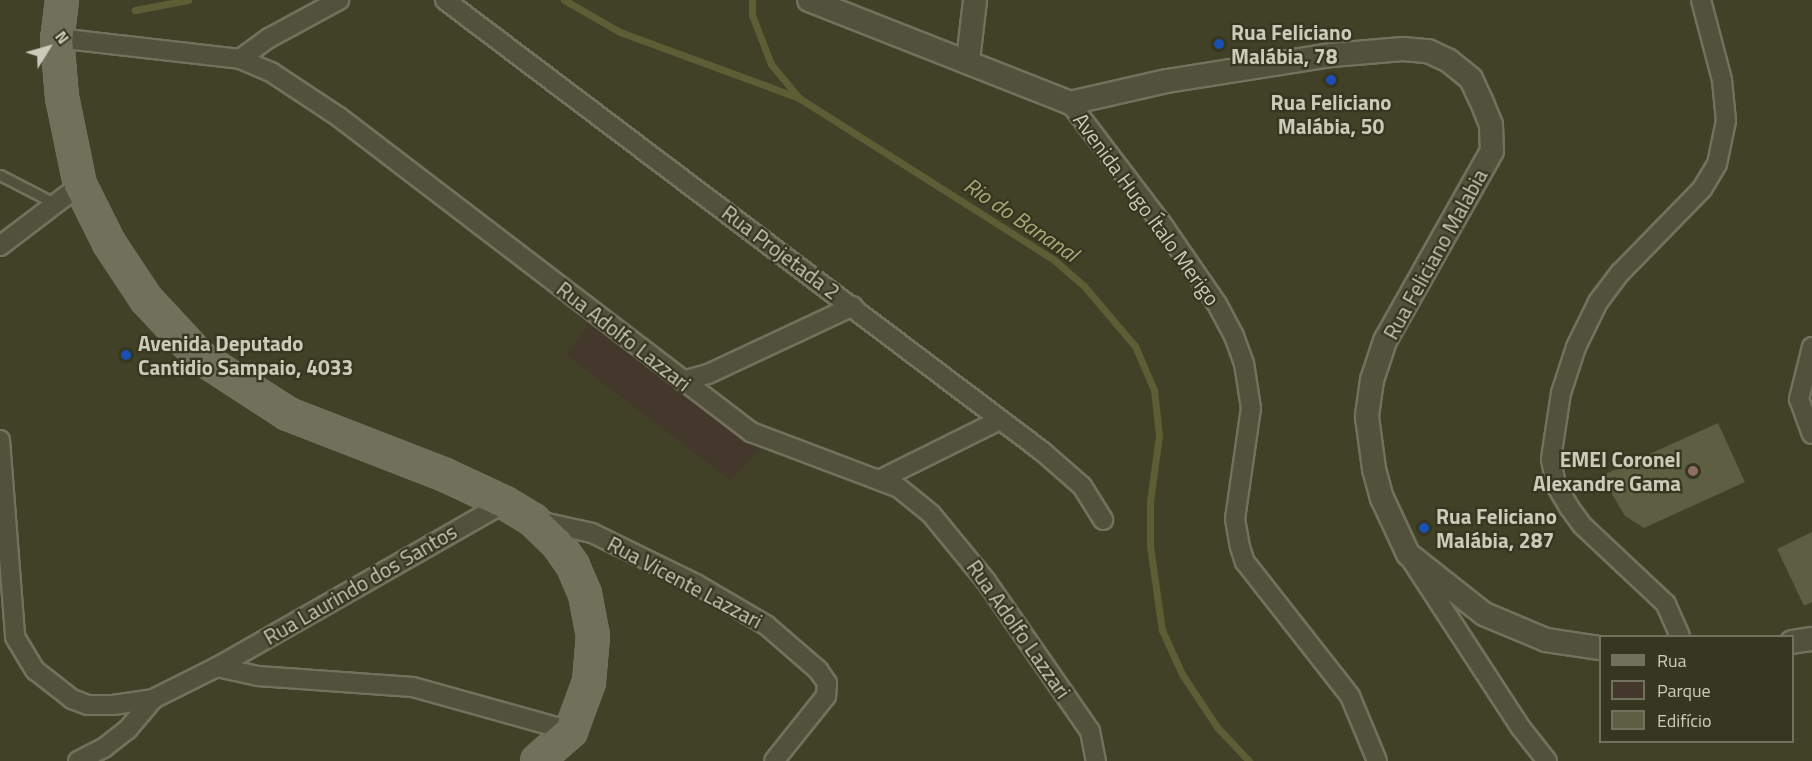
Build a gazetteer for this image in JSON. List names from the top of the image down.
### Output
{
  "streets": {
    "street": [
      "Avenida Hugo Ítalo Merigo",
      "Rua Projetada 2",
      "Rua Feliciano Malabia",
      "Rua Adolfo Lazzari",
      "Rua Vicente Lazzari",
      "Rua Laurindo dos Santos"
    ]
  },
  "crossings": [
    ["Avenida Hugo Ítalo Merigo", "Rua Feliciano Malabia"]
  ],
  "water": ["Rio do Bananal"],
  "places": [
    "Rua Feliciano Malábia, 78",
    "Rua Feliciano Malábia, 50",
    "Avenida Deputado Cantidio Sampaio, 4033",
    "EMEI Coronel Alexandre Gama",
    "Rua Feliciano Malábia, 287"
  ],
  "legend": ["Rua", "Parque", "Edifício"],
  "north": "top right"
}
